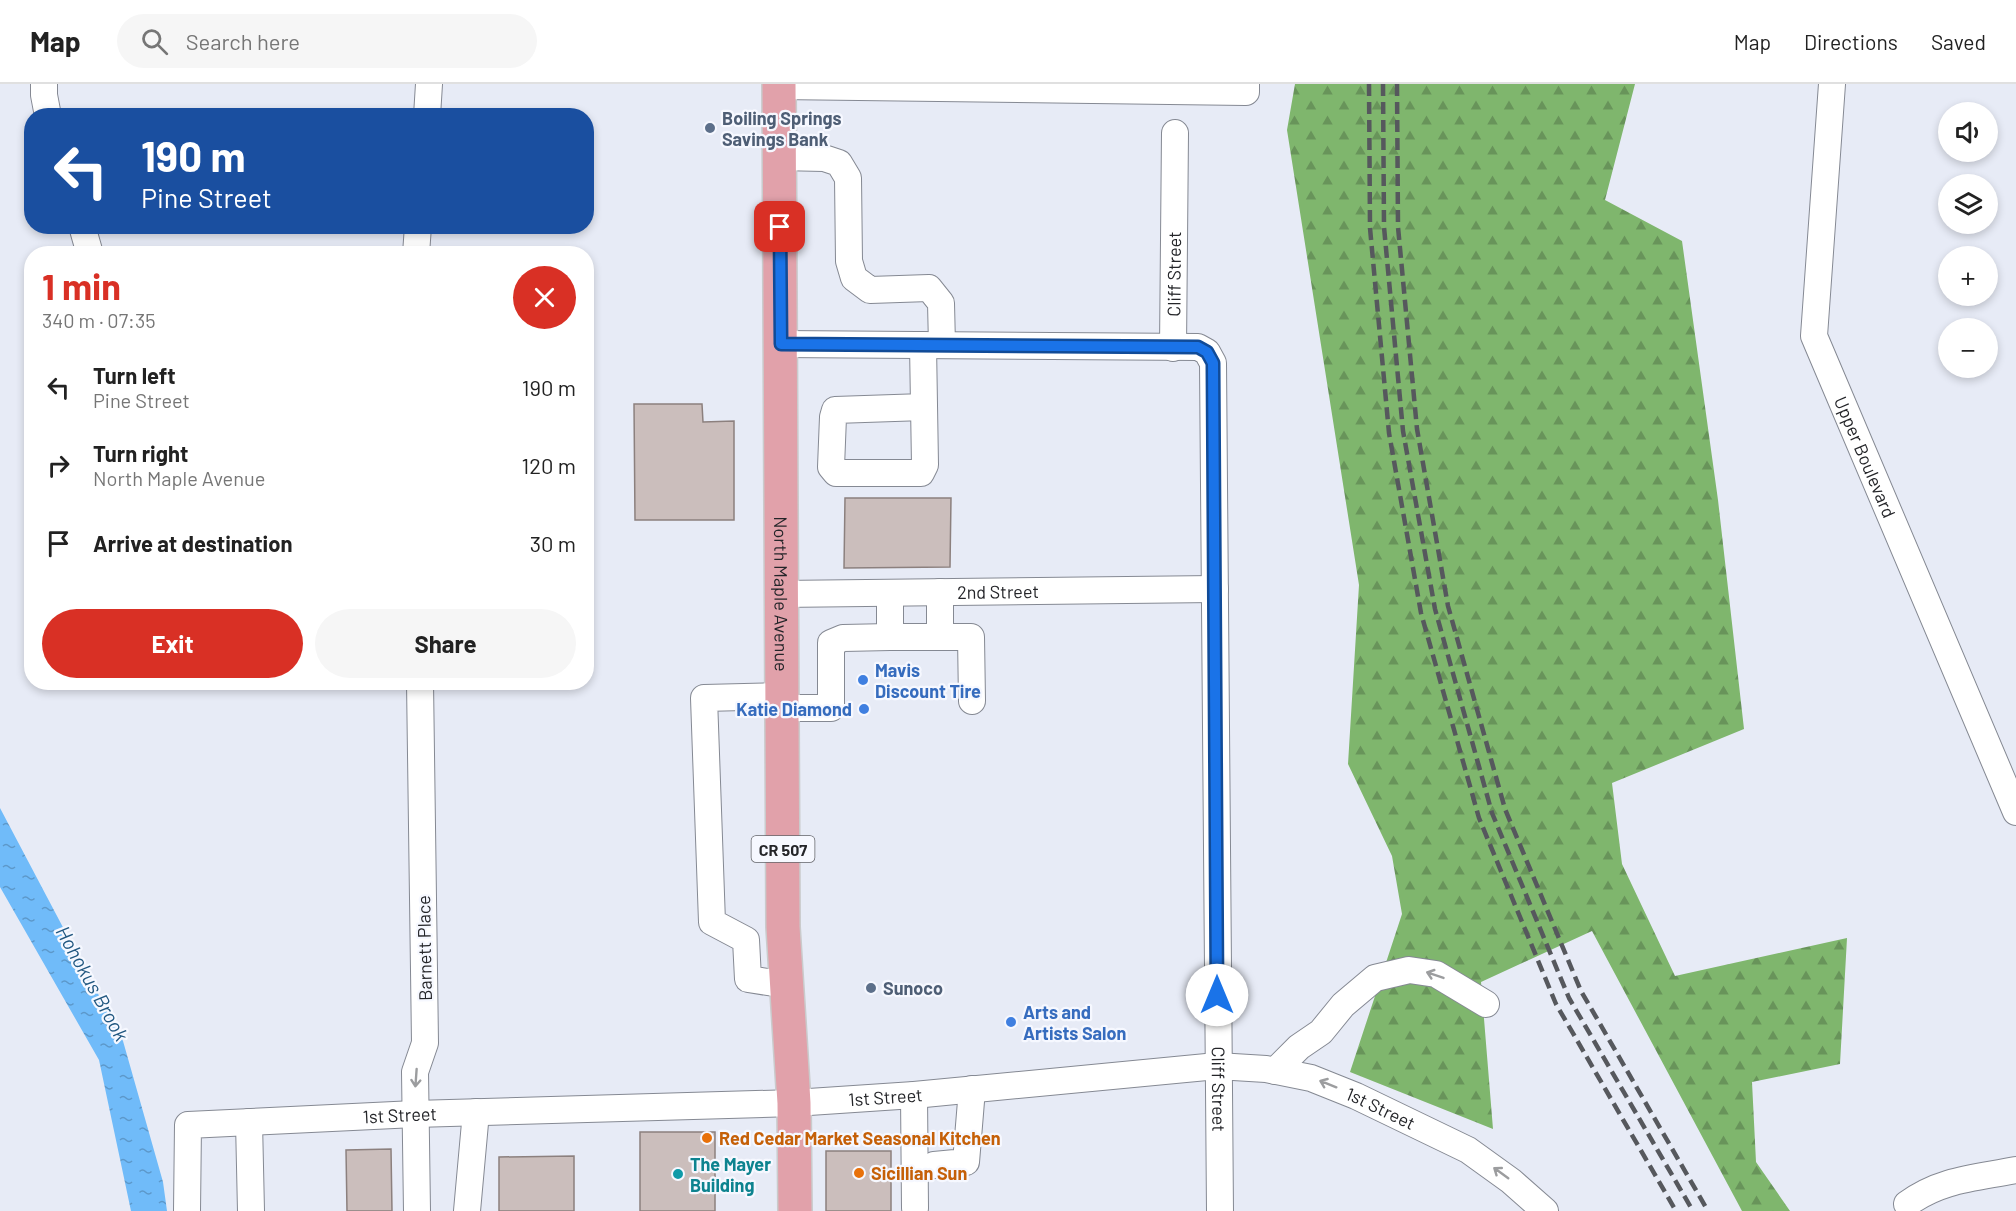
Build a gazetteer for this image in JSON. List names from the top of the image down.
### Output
{
  "streets": {
    "main road": ["North Maple Avenue", "CR 507"],
    "street": [
      "Cliff Street",
      "Upper Boulevard",
      "2nd Street",
      "Barnett Place",
      "1st Street"
    ]
  },
  "crossings": [
    ["Cliff Street", "2nd Street"],
    ["Cliff Street", "1st Street"],
    ["2nd Street", "North Maple Avenue"],
    ["North Maple Avenue", "1st Street"],
    ["Barnett Place", "1st Street"]
  ],
  "one_way": ["Barnett Place"],
  "water": ["Hohokus Brook"],
  "places": [
    "Boiling Springs Savings Bank",
    "Mavis Discount Tire",
    "Katie Diamond",
    "Sunoco",
    "Arts and Artists Salon",
    "Red Cedar Market Seasonal Kitchen",
    "Sicillian Sun",
    "The Mayer Building"
  ],
  "page": {
    "header": "Map",
    "search": "Search here",
    "nav": ["Map", "Directions", "Saved"],
    "map_buttons": ["+", "−"],
    "turn": ["190 m", "Pine Street"],
    "heading": ["1 min", "340 m · 07:35"],
    "list": [
      {
        "name": "Turn left",
        "note": "Pine Street",
        "value": "190 m"
      },
      {
        "name": "Turn right",
        "note": "North Maple Avenue",
        "value": "120 m"
      },
      {
        "name": "Arrive at destination",
        "value": "30 m"
      }
    ],
    "buttons": ["Exit", "Share"]
  }
}
